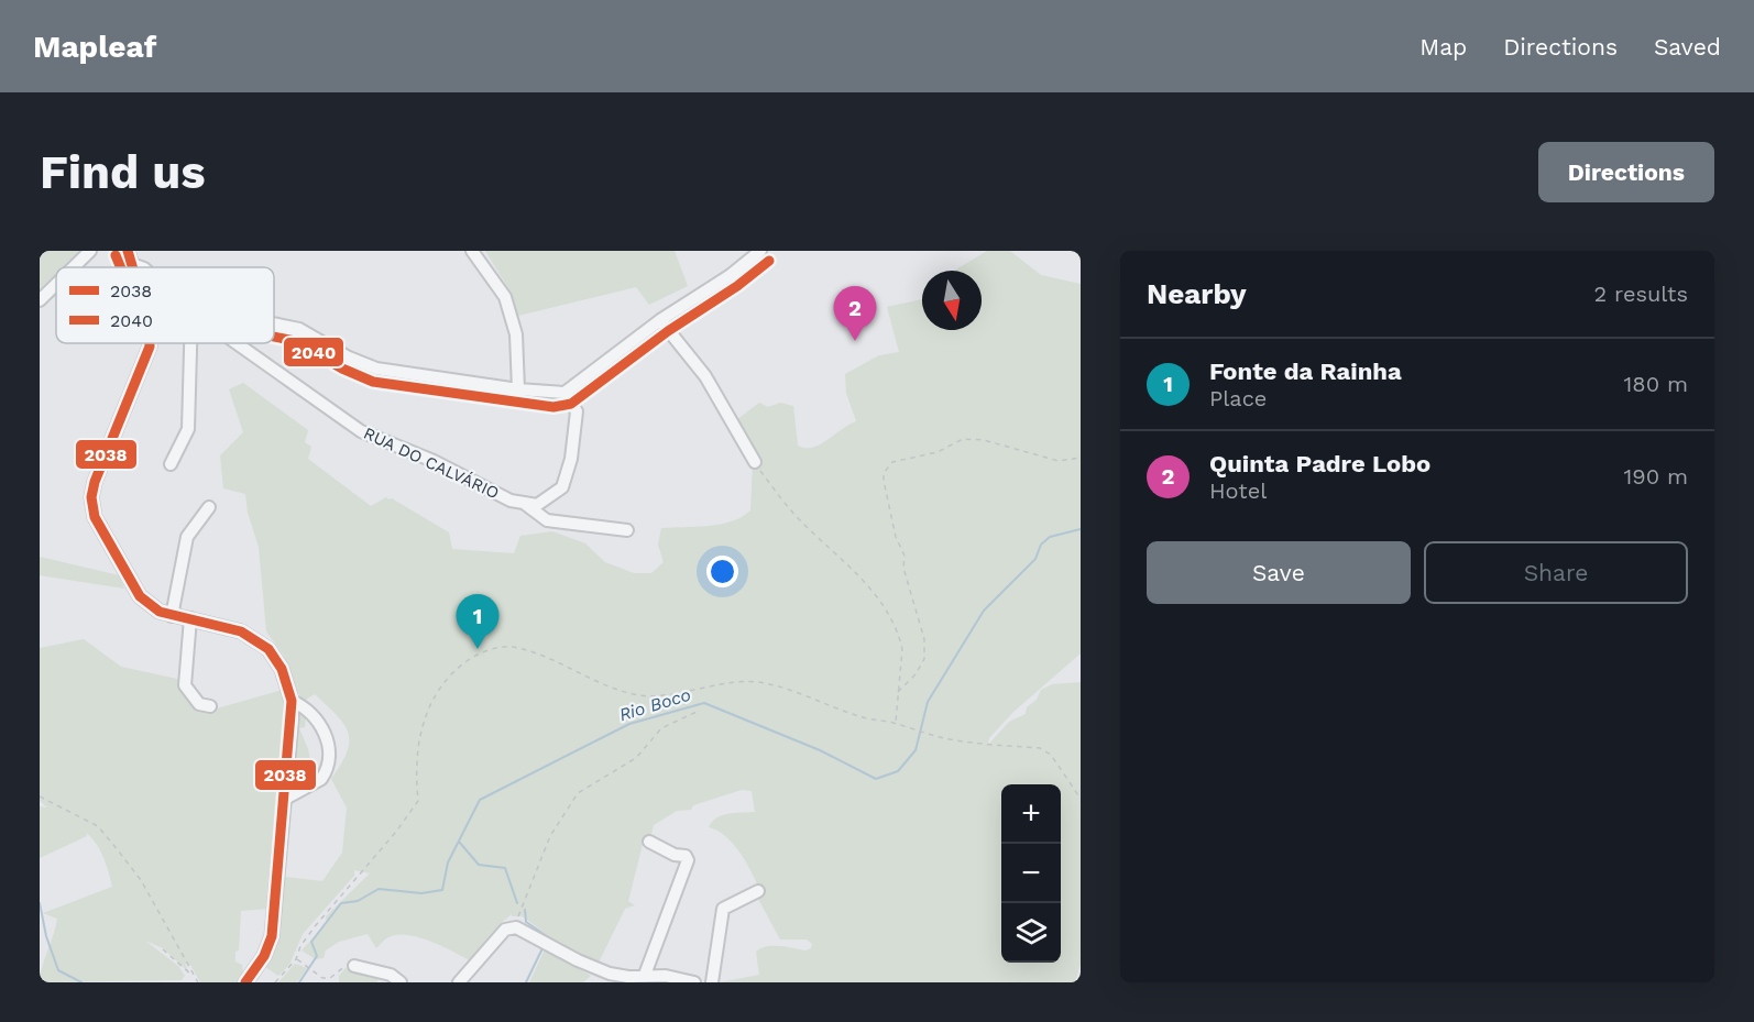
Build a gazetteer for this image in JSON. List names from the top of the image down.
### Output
{
  "streets": {
    "street": ["RUA DO CALVÁRIO"]
  },
  "water": ["Rio Boco"],
  "lines": ["transit line 2038", "transit line 2040"],
  "legend": ["2038", "2040"],
  "north": "bottom",
  "page": {
    "header": "Mapleaf",
    "nav": ["Map", "Directions", "Saved"],
    "buttons": [
      "Directions",
      ["Save", "Share"]
    ],
    "title": "Find us",
    "heading": ["Nearby", "2 results"],
    "pins": ["2", "1"],
    "list": [
      {
        "mark": "1",
        "name": "Fonte da Rainha",
        "note": "Place",
        "value": "180 m"
      },
      {
        "mark": "2",
        "name": "Quinta Padre Lobo",
        "note": "Hotel",
        "value": "190 m"
      }
    ],
    "map_buttons": ["+", "−"]
  }
}
